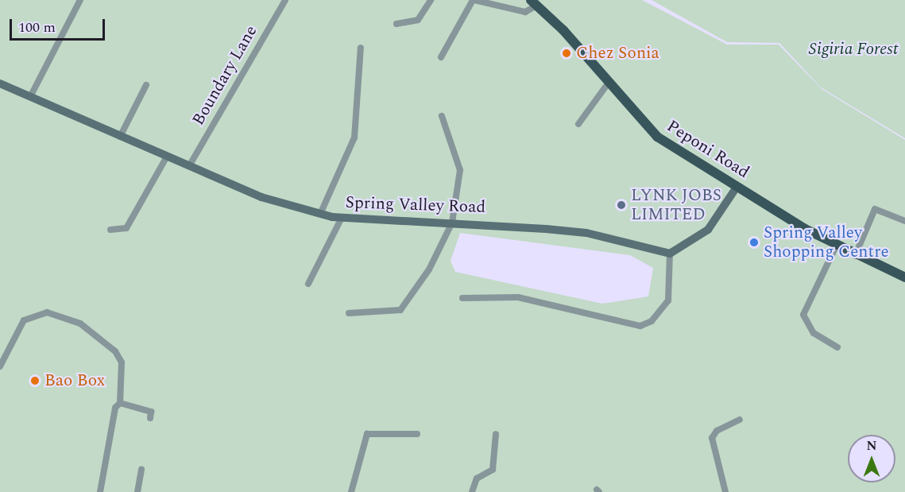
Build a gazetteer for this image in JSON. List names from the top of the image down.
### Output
{
  "streets": {
    "main road": ["Peponi Road"],
    "street": ["Boundary Lane", "Spring Valley Road"]
  },
  "crossings": [
    ["Boundary Lane", "Spring Valley Road"]
  ],
  "parks": ["Sigiria Forest"],
  "places": [
    "Chez Sonia",
    "LYNK JOBS LIMITED",
    "Spring Valley Shopping Centre",
    "Bao Box"
  ],
  "scale_bar": "100 m",
  "north": "top"
}
